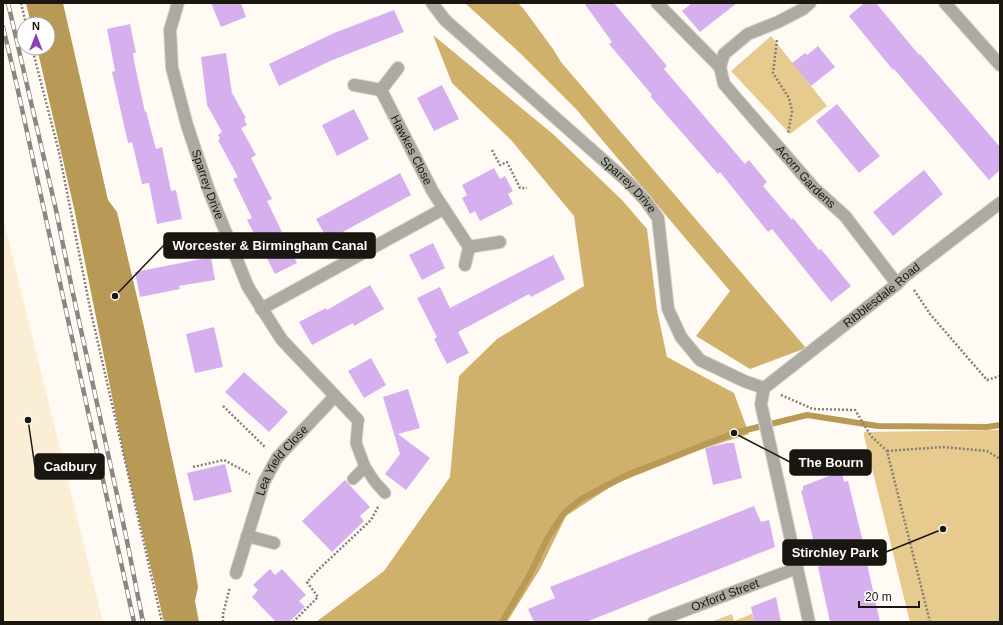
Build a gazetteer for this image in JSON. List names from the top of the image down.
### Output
{
  "streets": {
    "street": [
      "Hawkes Close",
      "Acorn Gardens",
      "Sparrey Drive",
      "Ribblesdale Road",
      "Lea Yield Close",
      "Oxford Street"
    ]
  },
  "crossings": [
    ["Acorn Gardens", "Ribblesdale Road"],
    ["Sparrey Drive", "Ribblesdale Road"],
    ["Sparrey Drive", "Lea Yield Close"]
  ],
  "places": [
    "Worcester & Birmingham Canal",
    "Cadbury",
    "The Bourn",
    "Stirchley Park"
  ],
  "scale_bar": "20 m",
  "north": "top"
}
